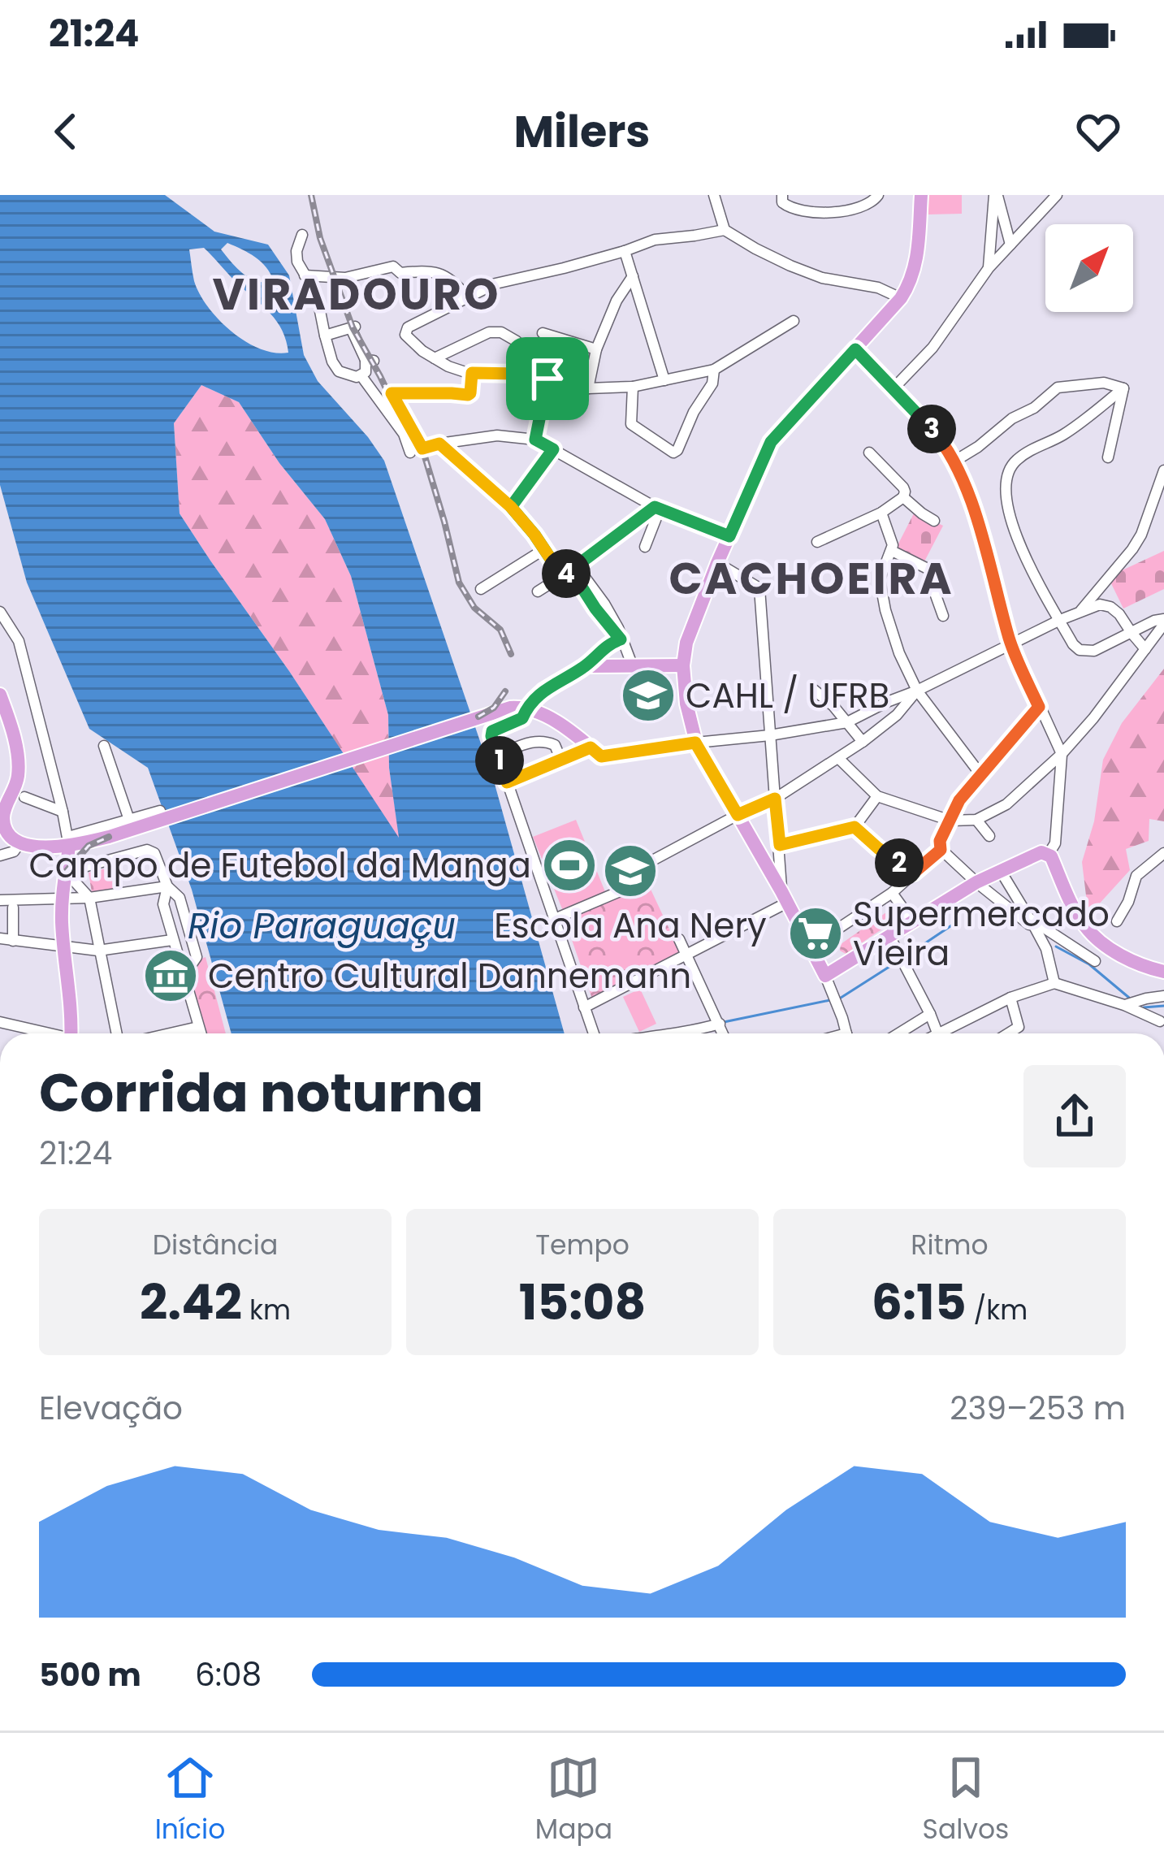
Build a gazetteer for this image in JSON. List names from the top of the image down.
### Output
{
  "districts": ["VIRADOURO", "CACHOEIRA"],
  "water": ["Rio Paraguaçu"],
  "places": {
    "school or university": ["CAHL / UFRB", "Escola Ana Nery"],
    "sports": ["Campo de Futebol da Manga"],
    "supermarket": ["Supermercado Vieira"],
    "museum": ["Centro Cultural Dannemann"]
  },
  "north": "top right",
  "page": {
    "status": "21:24",
    "header": "Milers",
    "pins": [
      "3",
      "4",
      "1",
      "2"
    ],
    "heading": ["Corrida noturna", "21:24"],
    "stats": [
      ["Distância", "2.42 km"],
      ["Tempo", "15:08"],
      ["Ritmo", "6:15 /km"]
    ],
    "chart": ["Elevação", "239–253 m"],
    "list": [
      {
        "name": "500 m",
        "note": "6:08"
      }
    ],
    "tabs": ["Início", "Mapa", "Salvos"]
  }
}
